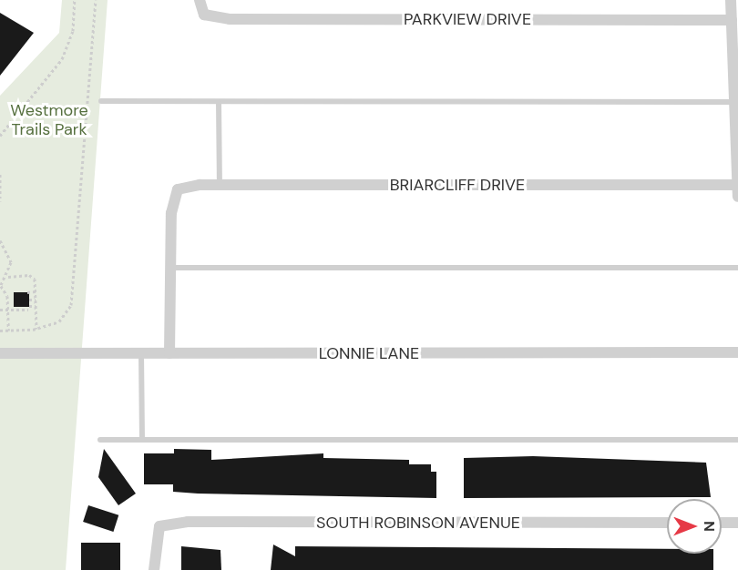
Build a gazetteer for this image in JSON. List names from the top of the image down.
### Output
{
  "streets": {
    "street": [
      "PARKVIEW DRIVE",
      "BRIARCLIFF DRIVE",
      "LONNIE LANE",
      "SOUTH ROBINSON AVENUE"
    ]
  },
  "parks": ["Westmore Trails Park"],
  "north": "right"
}
